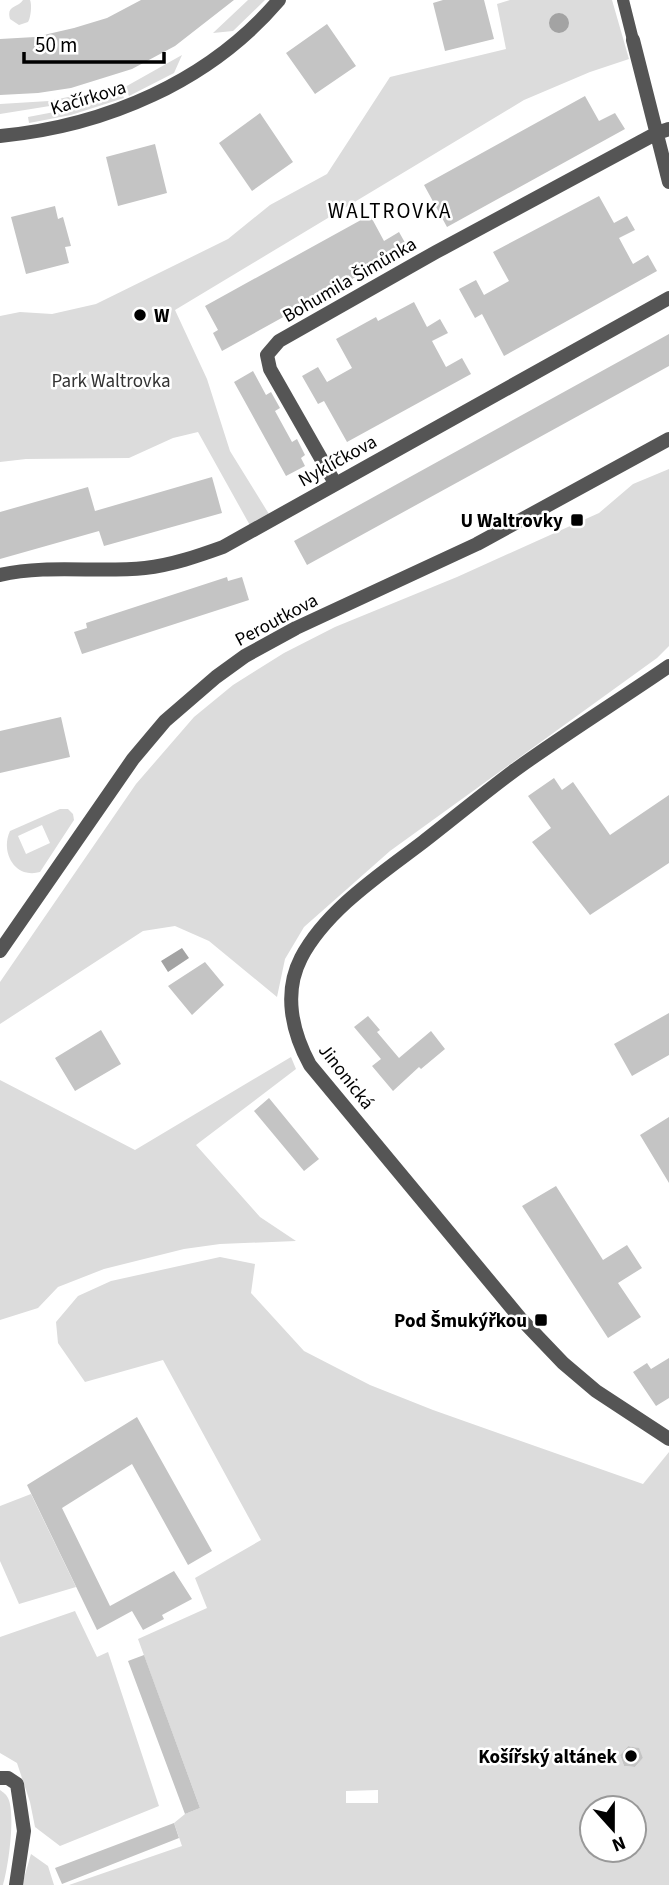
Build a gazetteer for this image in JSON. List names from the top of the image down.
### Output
{
  "streets": {
    "street": [
      "Kačírkova",
      "Bohumila Šimůnka",
      "Nyklíčkova",
      "Peroutkova",
      "Jinonická"
    ]
  },
  "crossings": [
    ["Bohumila Šimůnka", "Nyklíčkova"]
  ],
  "districts": ["WALTROVKA"],
  "parks": ["Park Waltrovka"],
  "places": {
    "other": ["W", "Košířský altánek"],
    "transit": ["U Waltrovky", "Pod Šmukýřkou"]
  },
  "scale_bar": "50 m",
  "north": "bottom"
}
